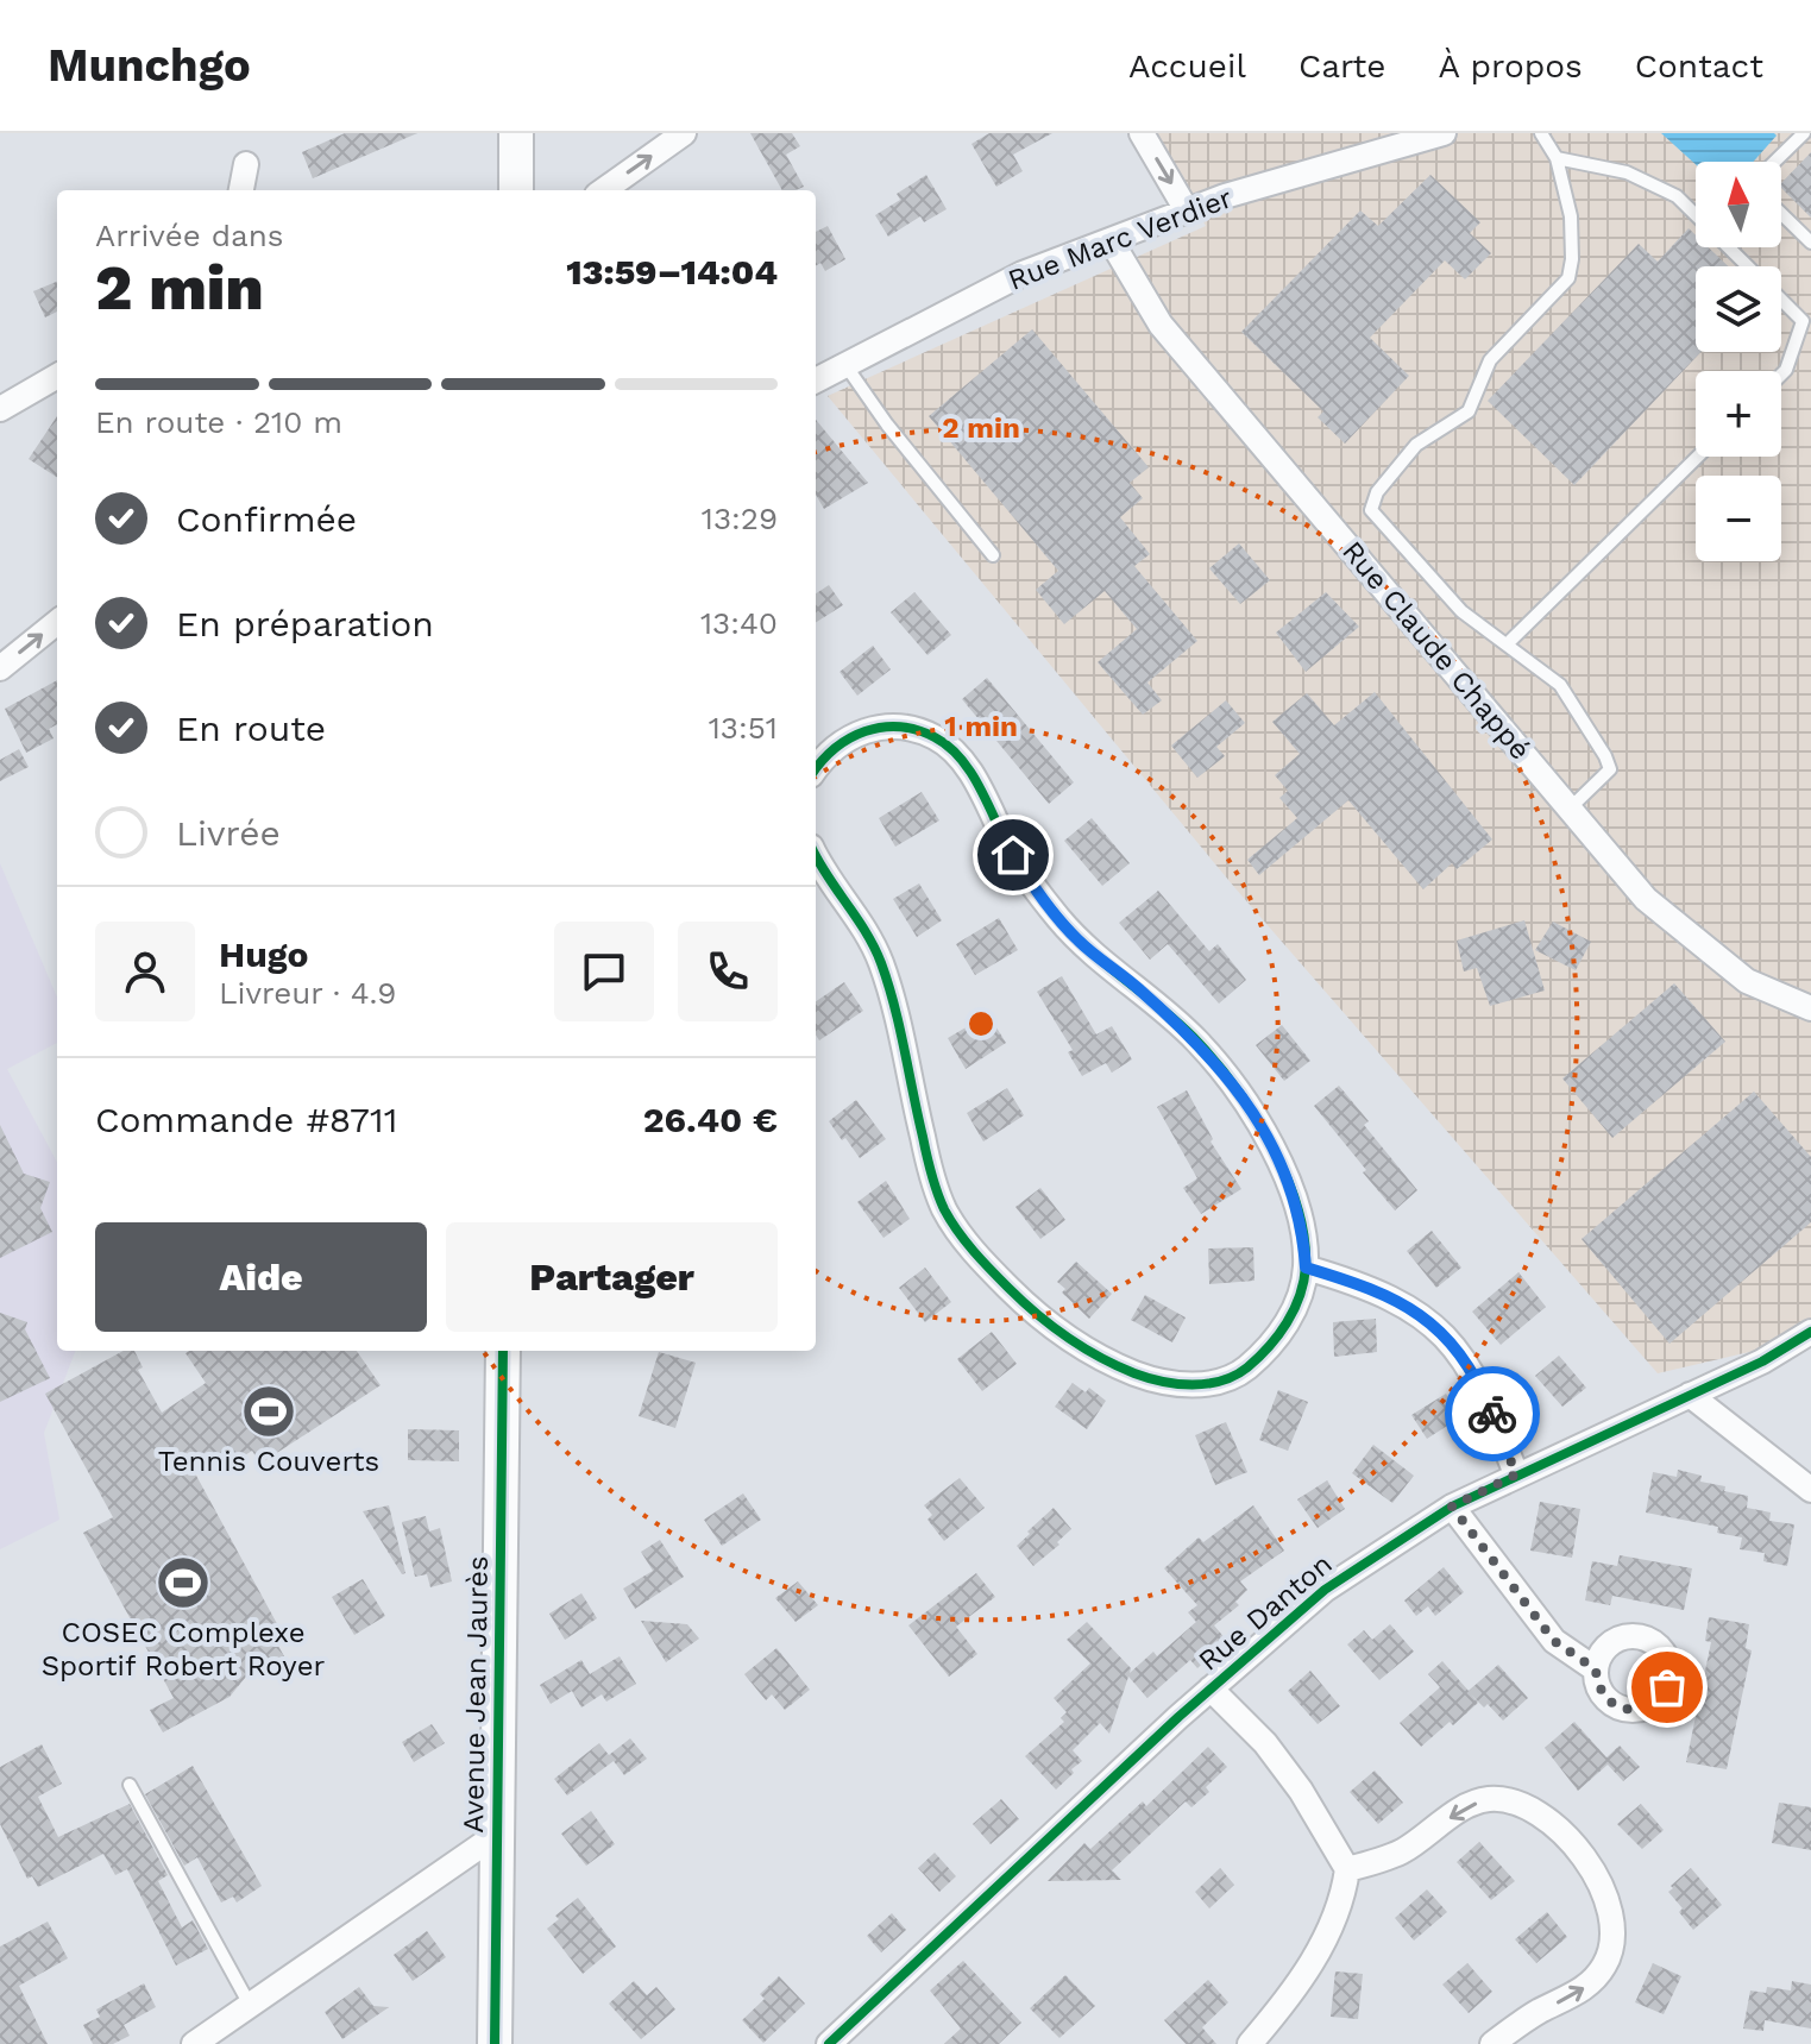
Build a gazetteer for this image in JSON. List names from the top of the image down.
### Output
{
  "streets": {
    "main road": ["Avenue Jean Jaurès"],
    "street": ["Rue Marc Verdier", "Rue Claude Chappé", "Rue Danton"]
  },
  "crossings": [
    ["Rue Marc Verdier", "Rue Claude Chappé"]
  ],
  "places": {
    "sports": ["Tennis Couverts", "COSEC Complexe Sportif Robert Royer"]
  },
  "north": "top",
  "page": {
    "header": "Munchgo",
    "nav": [
      "Accueil",
      "Carte",
      "À propos",
      "Contact"
    ],
    "map_buttons": ["+", "−"],
    "heading": ["2 min", "Arrivée dans", "13:59–14:04"],
    "panel": [
      "Hugo",
      "Livreur · 4.9",
      "Commande #8711",
      "26.40 €"
    ],
    "bar": "En route · 210 m",
    "list": [
      ["Confirmée", "13:29"],
      ["En préparation", "13:40"],
      ["En route", "13:51"],
      "Livrée"
    ],
    "buttons": ["Aide", "Partager"]
  },
  "rings": ["2 min", "1 min"]
}
